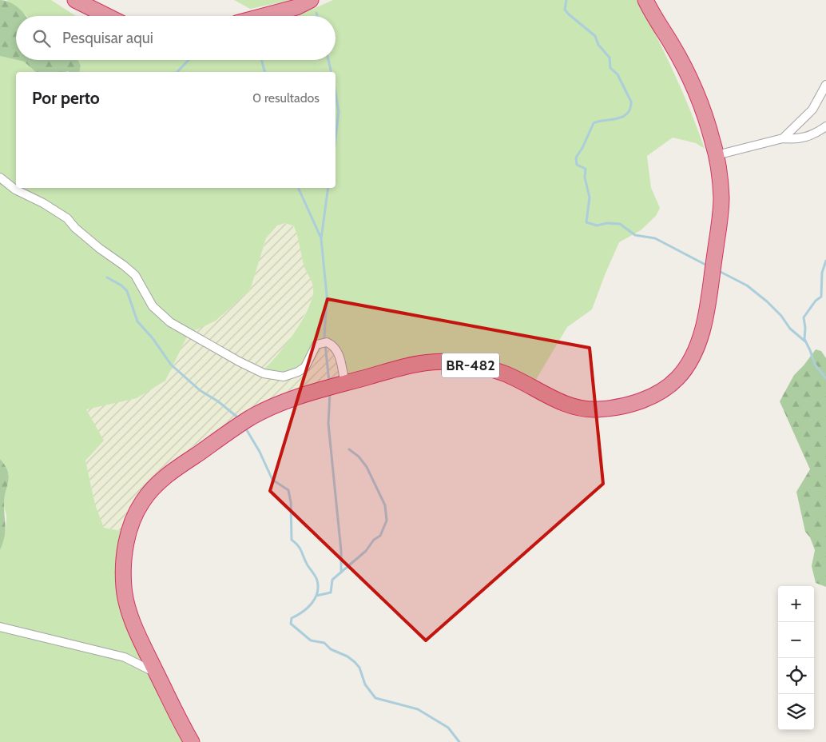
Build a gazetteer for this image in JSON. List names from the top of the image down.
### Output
{
  "streets": {
    "highway": ["BR-482"]
  },
  "page": {
    "search": "Pesquisar aqui",
    "heading": ["Por perto", "0 resultados"],
    "map_buttons": ["+", "−"]
  }
}
